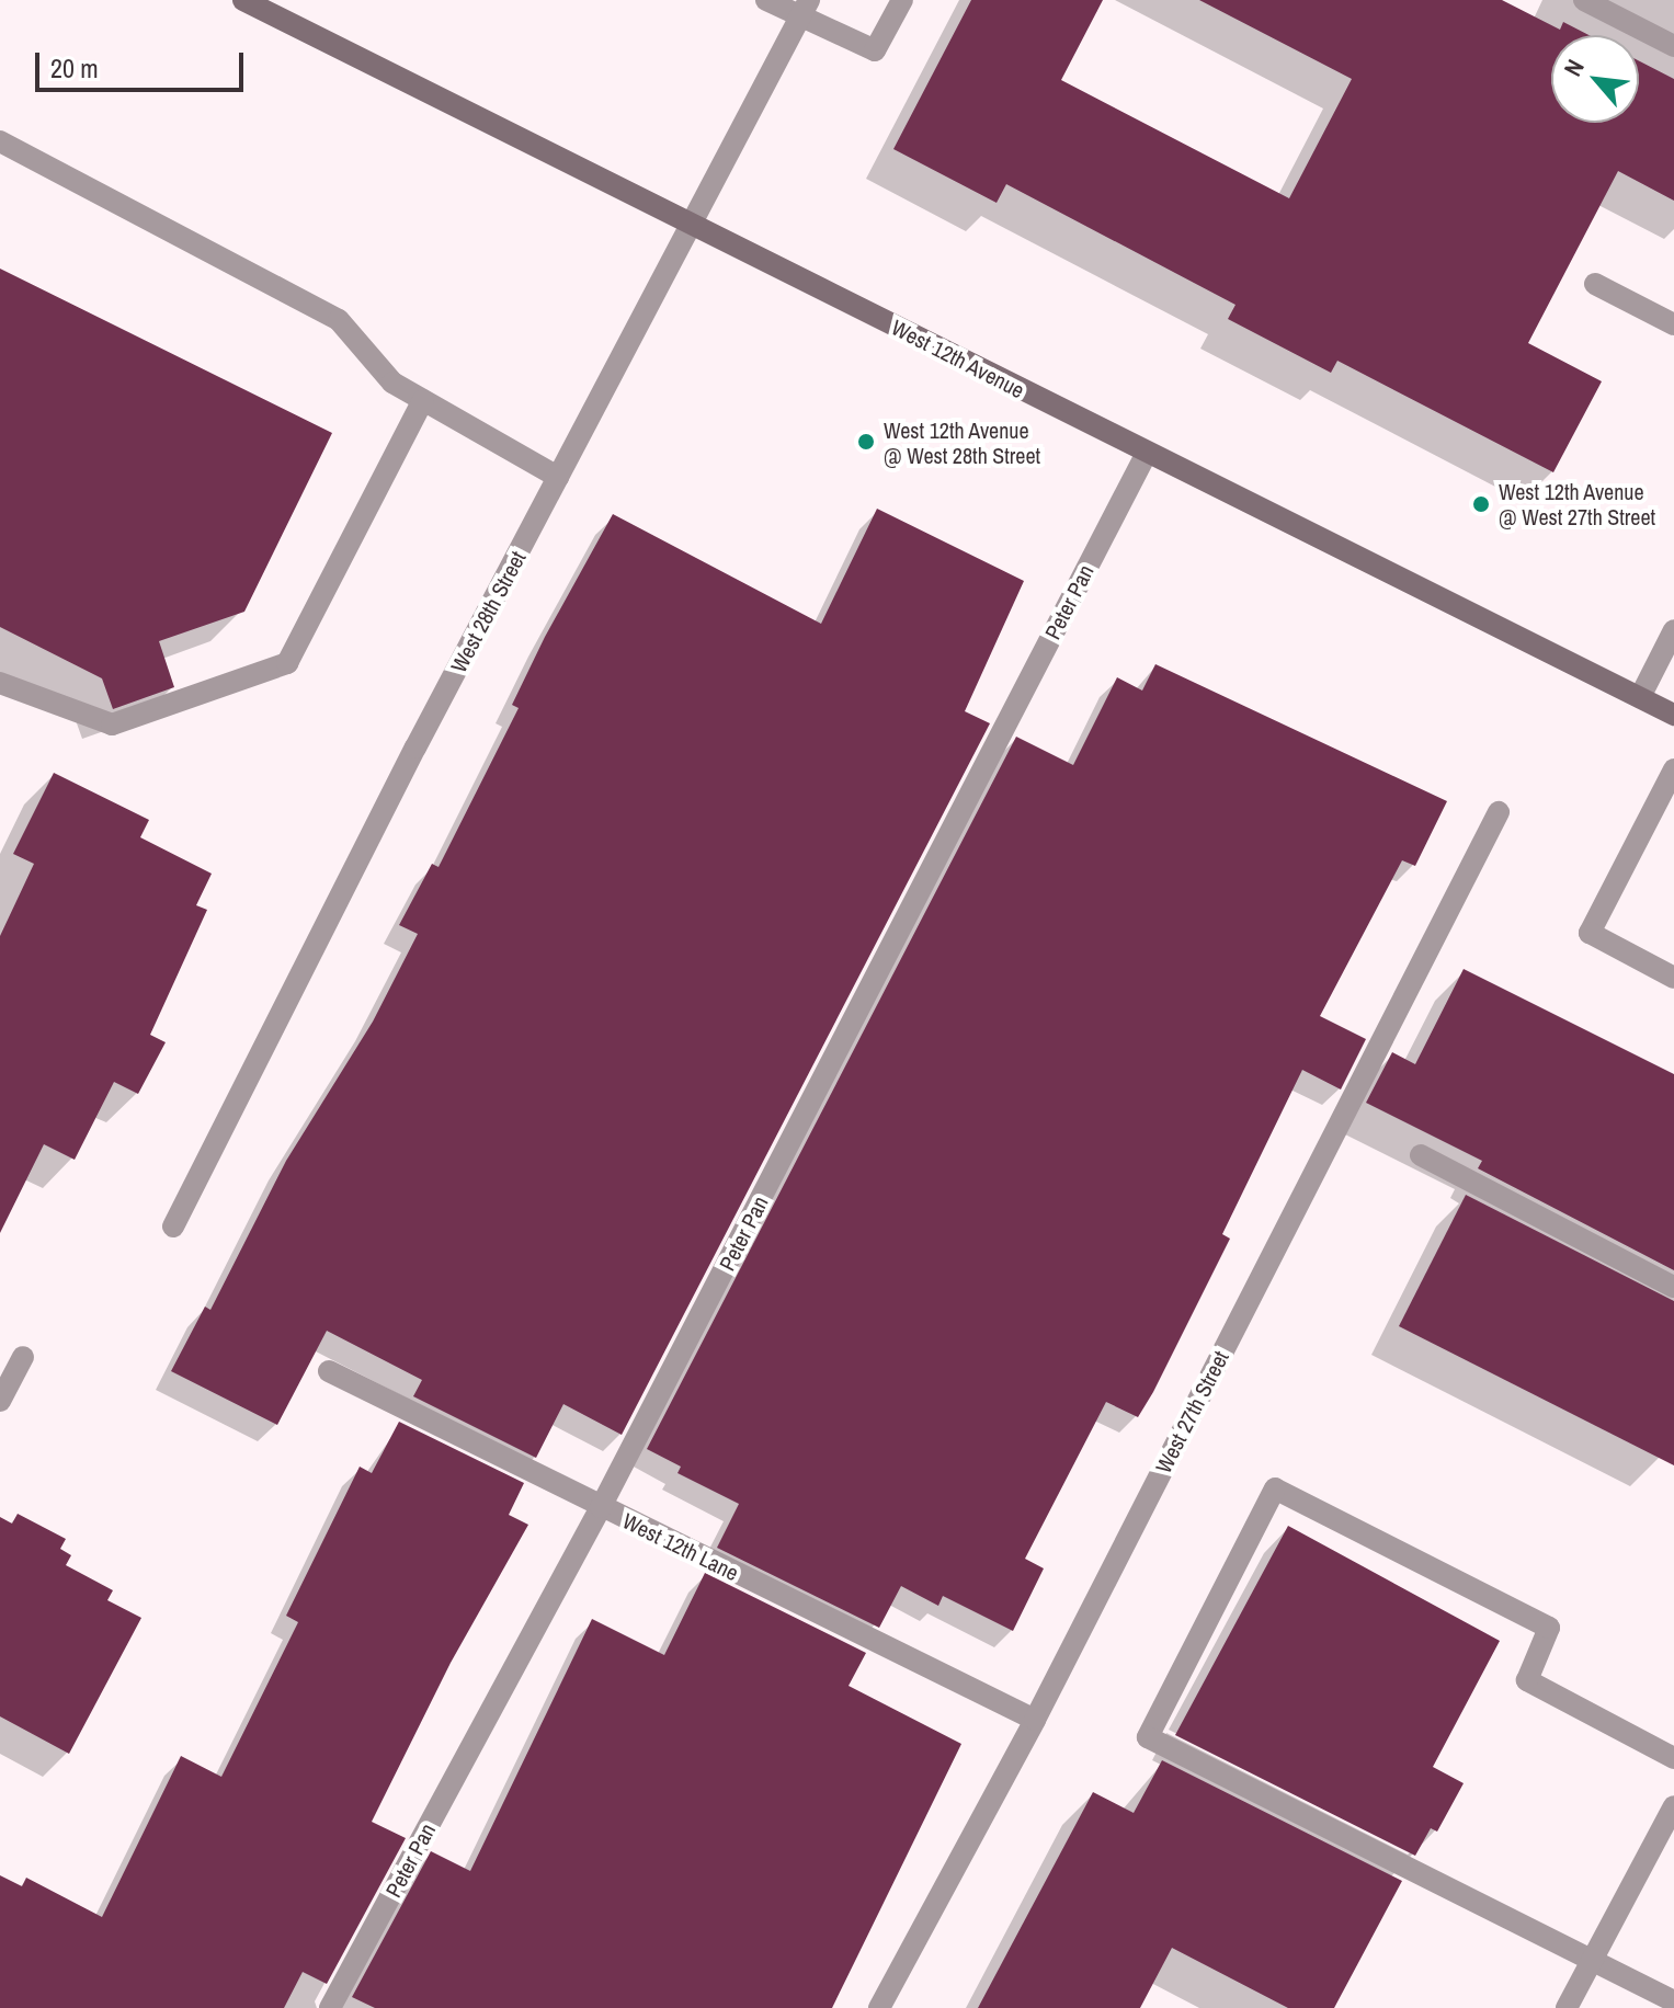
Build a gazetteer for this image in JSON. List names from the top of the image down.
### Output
{
  "streets": {
    "main road": ["West 12th Avenue"],
    "street": [
      "Peter Pan",
      "West 28th Street",
      "West 27th Street",
      "West 12th Lane"
    ]
  },
  "crossings": [
    ["West 12th Avenue", "Peter Pan"],
    ["West 12th Avenue", "West 28th Street"],
    ["Peter Pan", "West 12th Lane"],
    ["West 27th Street", "West 12th Lane"]
  ],
  "places": ["West 12th Avenue @ West 28th Street", "West 12th Avenue @ West 27th Street"],
  "scale_bar": "20 m",
  "north": "top left"
}
